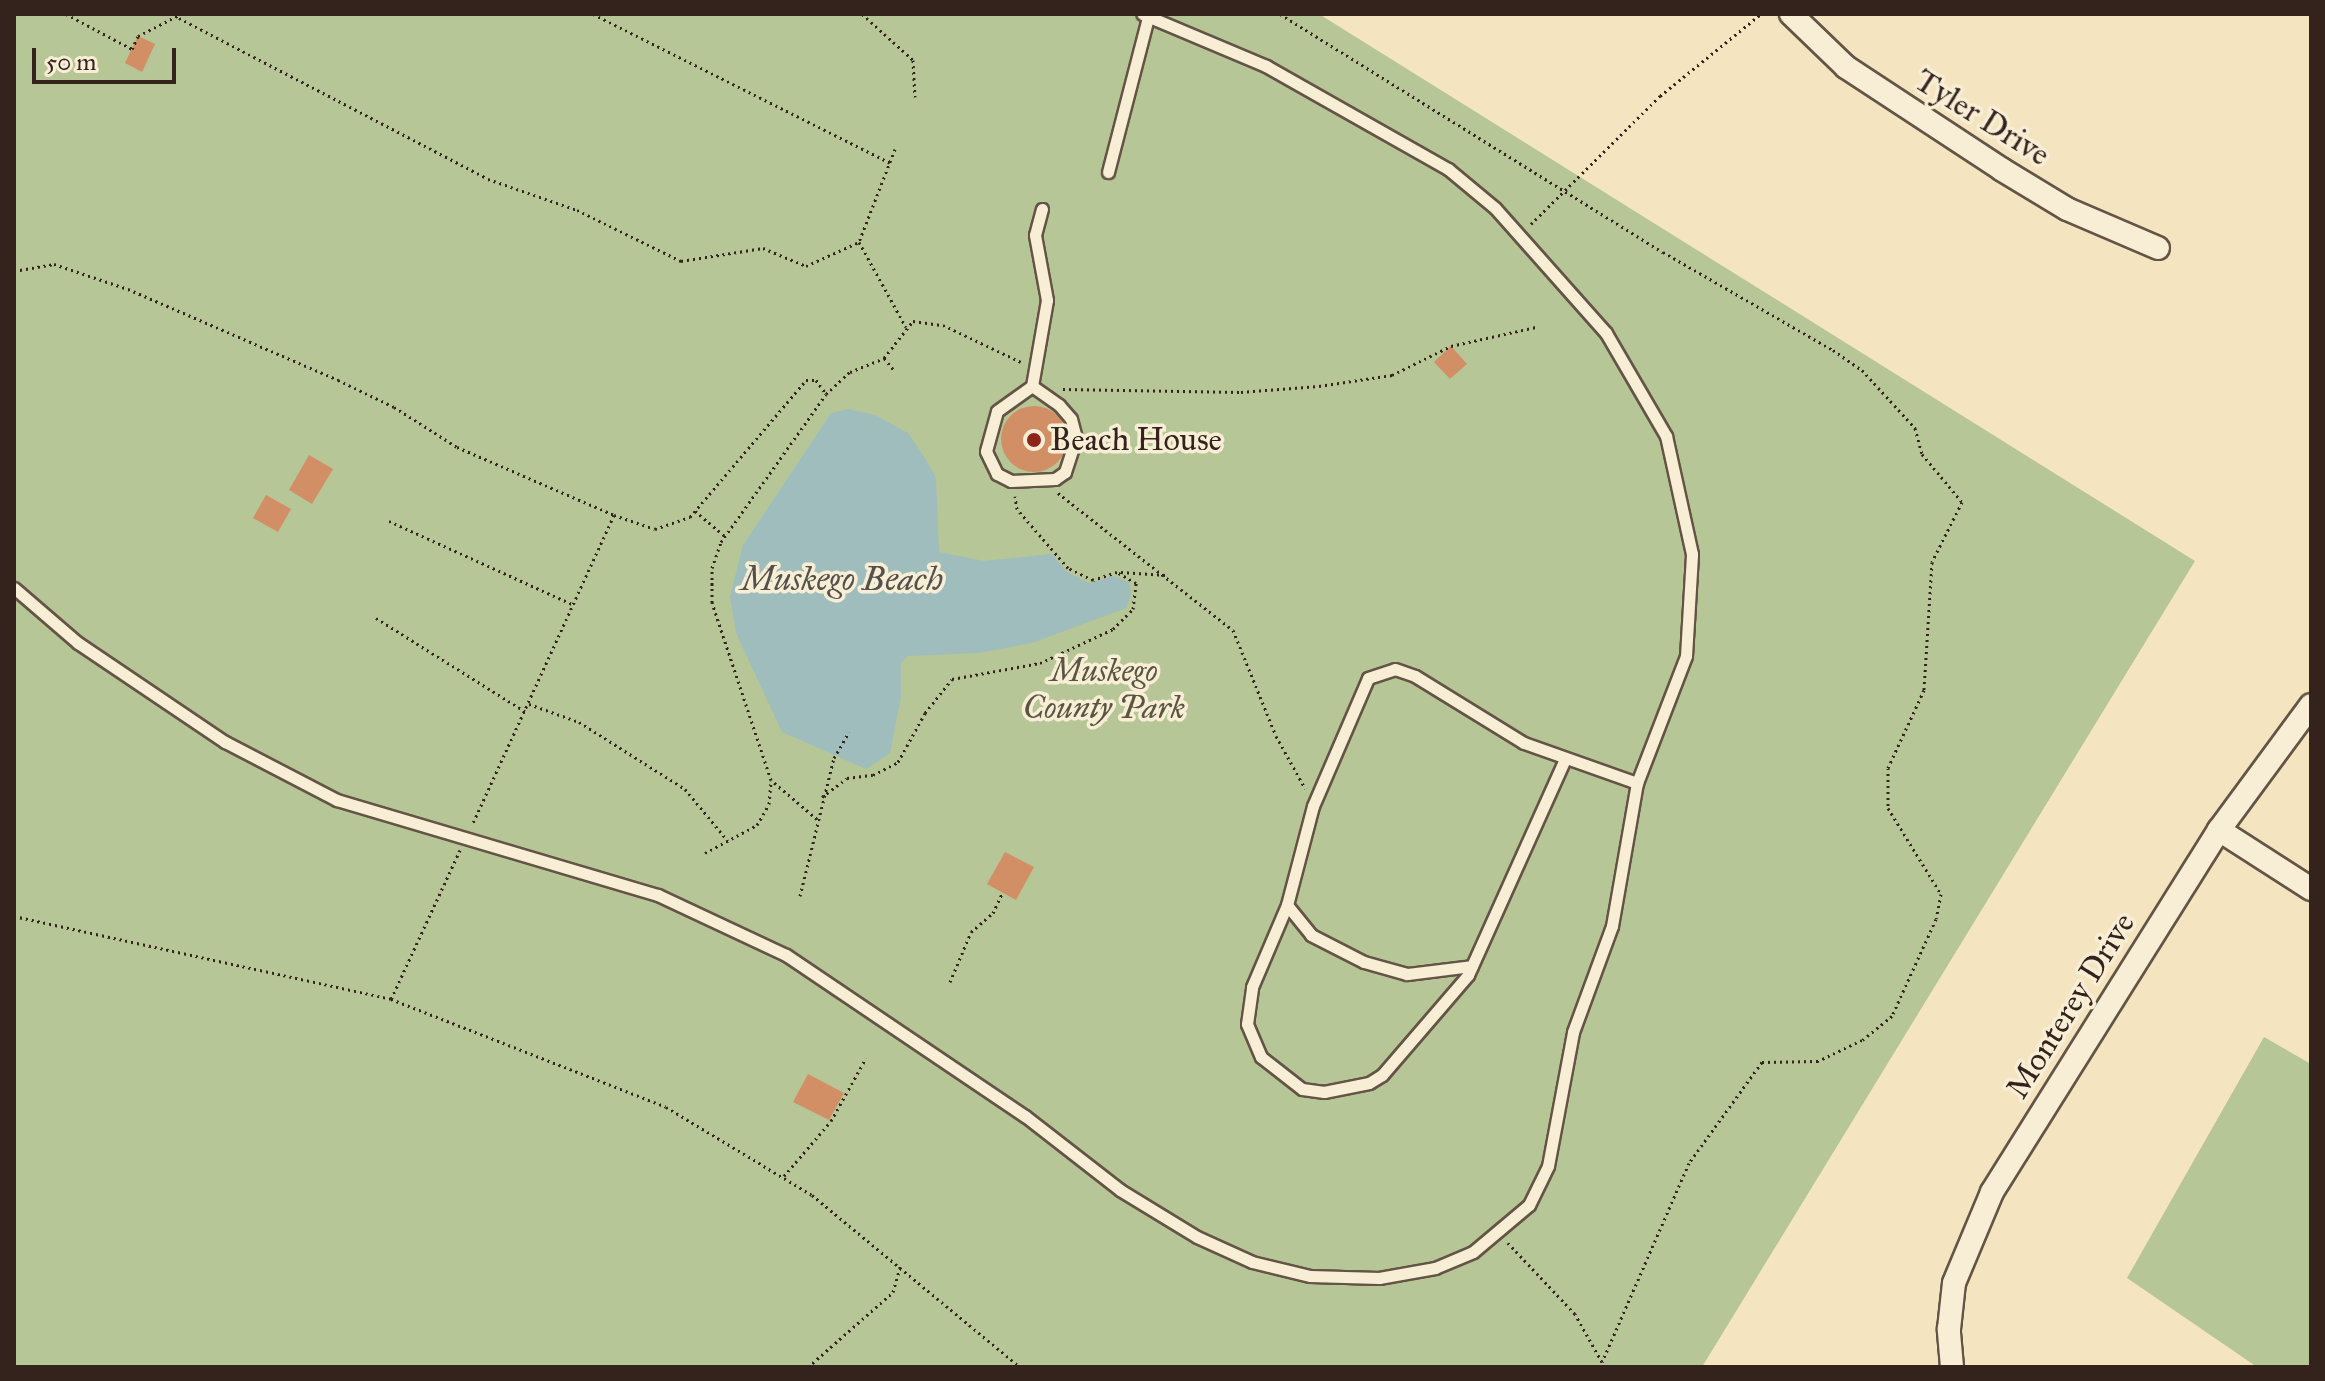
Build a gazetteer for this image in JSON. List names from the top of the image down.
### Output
{
  "streets": {
    "street": ["Tyler Drive", "Monterey Drive"]
  },
  "water": ["Muskego Beach"],
  "parks": ["Muskego County Park"],
  "places": ["Beach House"],
  "scale_bar": "50 m"
}
